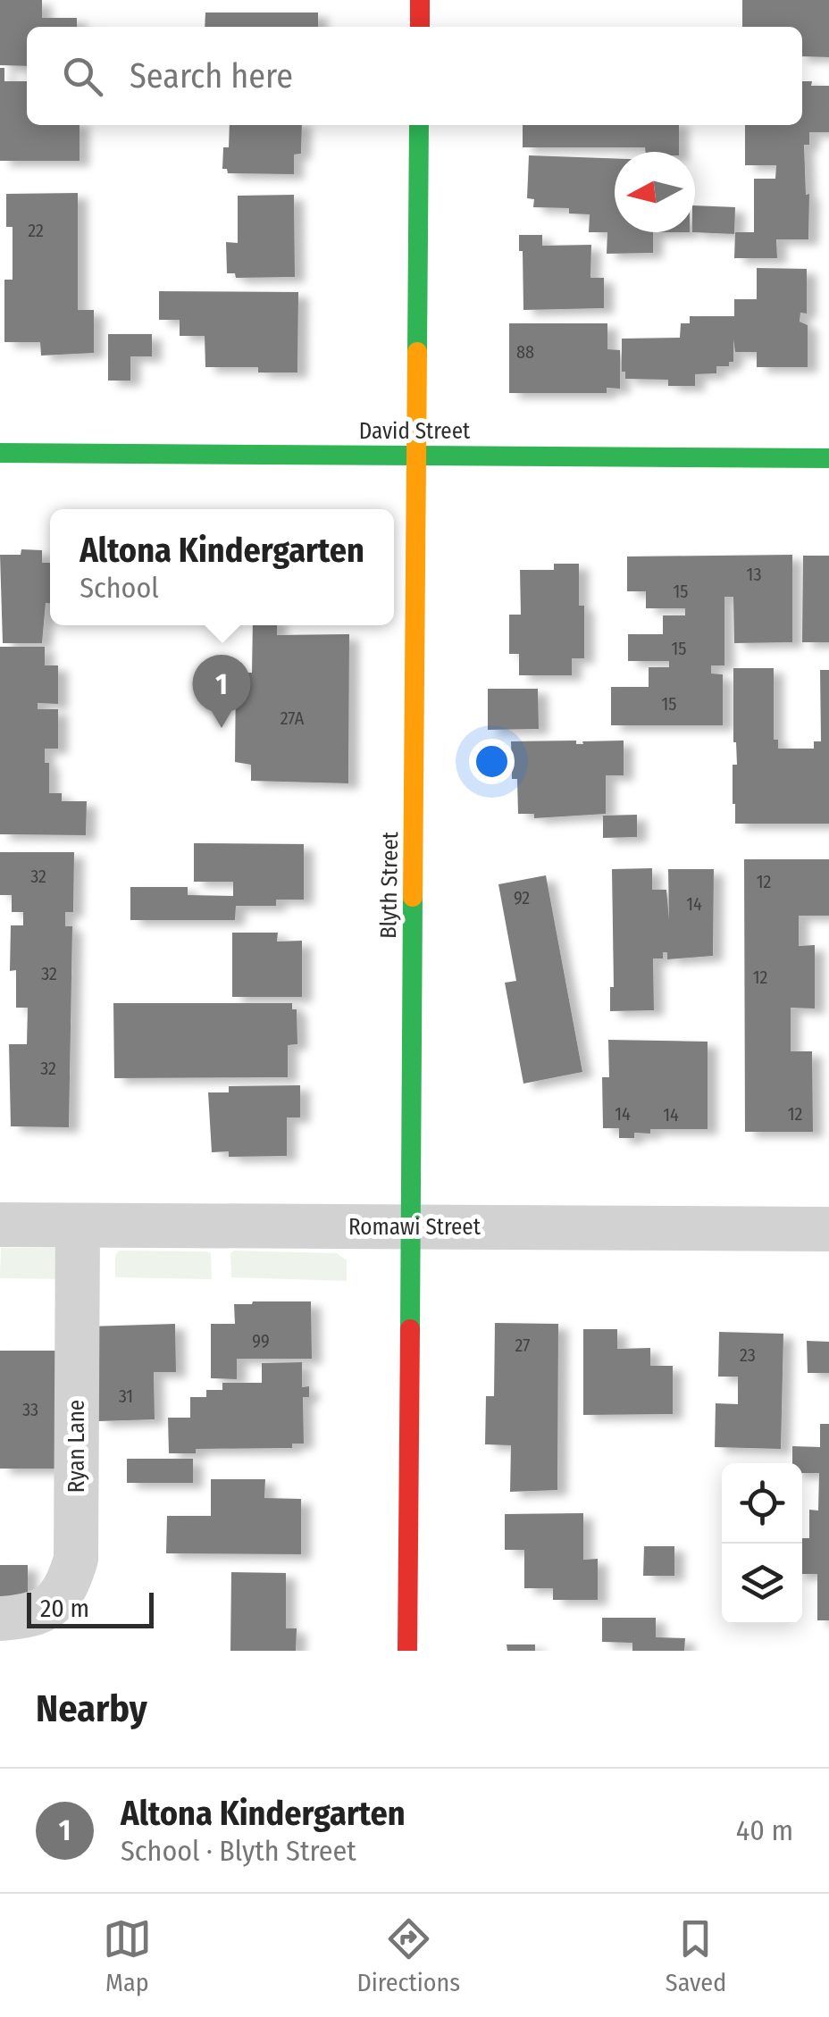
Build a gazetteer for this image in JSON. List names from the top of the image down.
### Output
{
  "streets": {
    "street": [
      "David Street",
      "Blyth Street",
      "Romawi Street",
      "Ryan Lane"
    ]
  },
  "crossings": [
    ["David Street", "Blyth Street"],
    ["Blyth Street", "Romawi Street"],
    ["Romawi Street", "Ryan Lane"]
  ],
  "house_numbers": [
    "22",
    "88",
    "13",
    "15",
    "15",
    "15",
    "27A",
    "32",
    "12",
    "92",
    "14",
    "32",
    "12",
    "32",
    "14",
    "12",
    "14",
    "99",
    "27",
    "23",
    "31",
    "33"
  ],
  "scale_bar": "20 m",
  "north": "left",
  "page": {
    "search": "Search here",
    "popup": ["Altona Kindergarten", "School"],
    "pins": "1",
    "scale": "20 m",
    "heading": "Nearby",
    "list": [
      {
        "mark": "1",
        "name": "Altona Kindergarten",
        "note": "School · Blyth Street",
        "value": "40 m"
      }
    ],
    "nav": ["Map", "Directions", "Saved"]
  }
}
